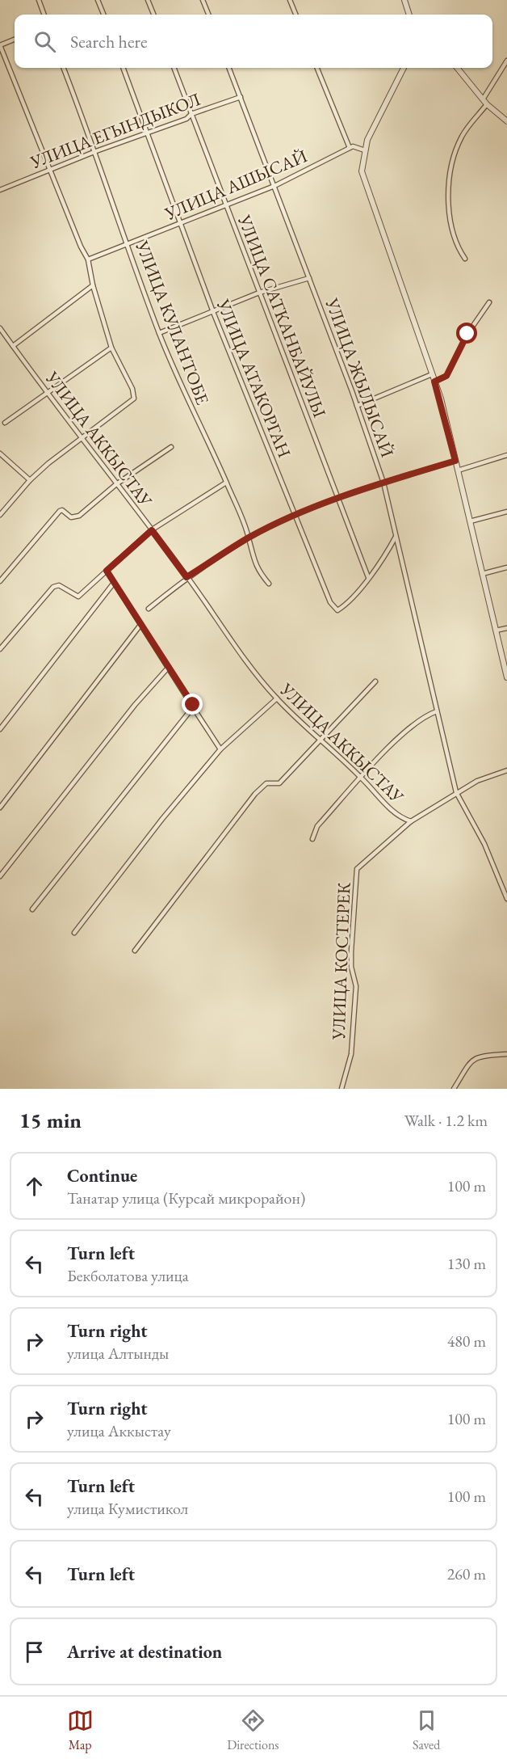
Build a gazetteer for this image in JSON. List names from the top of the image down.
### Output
{
  "streets": {
    "street": [
      "УЛИЦА ЕГЫНДЫКОЛ",
      "УЛИЦА АШЫСАЙ",
      "УЛИЦА САТКАНБАЙУЛЫ",
      "УЛИЦА КУЛАНТОБЕ",
      "УЛИЦА ЖЫЛЫСАЙ",
      "УЛИЦА АТАКОРГАН",
      "УЛИЦА АККЫСТАУ",
      "УЛИЦА КОСТЕРЕК"
    ]
  },
  "crossings": [
    ["УЛИЦА ЕГЫНДЫКОЛ", "УЛИЦА САТКАНБАЙУЛЫ"],
    ["УЛИЦА ЕГЫНДЫКОЛ", "УЛИЦА КУЛАНТОБЕ"],
    ["УЛИЦА ЕГЫНДЫКОЛ", "УЛИЦА ЖЫЛЫСАЙ"],
    ["УЛИЦА ЕГЫНДЫКОЛ", "УЛИЦА АТАКОРГАН"],
    ["УЛИЦА АШЫСАЙ", "УЛИЦА САТКАНБАЙУЛЫ"],
    ["УЛИЦА АШЫСАЙ", "УЛИЦА КУЛАНТОБЕ"],
    ["УЛИЦА АШЫСАЙ", "УЛИЦА ЖЫЛЫСАЙ"],
    ["УЛИЦА АШЫСАЙ", "УЛИЦА АТАКОРГАН"],
    ["УЛИЦА САТКАНБАЙУЛЫ", "УЛИЦА АТАКОРГАН"],
    ["УЛИЦА ЖЫЛЫСАЙ", "УЛИЦА АТАКОРГАН"],
    ["УЛИЦА ЖЫЛЫСАЙ", "УЛИЦА КОСТЕРЕК"],
    ["УЛИЦА АККЫСТАУ", "УЛИЦА КОСТЕРЕК"]
  ],
  "page": {
    "search": "Search here",
    "heading": ["15 min", "Walk · 1.2 km"],
    "list": [
      ["Continue", "Танатар улица (Курсай микрорайон)", "100 m"],
      ["Turn left", "Бекболатова улица", "130 m"],
      ["Turn right", "улица Алтынды", "480 m"],
      ["Turn right", "улица Аккыстау", "100 m"],
      ["Turn left", "улица Кумистикол", "100 m"],
      ["Turn left", "260 m"],
      "Arrive at destination"
    ],
    "nav": ["Map", "Directions", "Saved"]
  }
}
